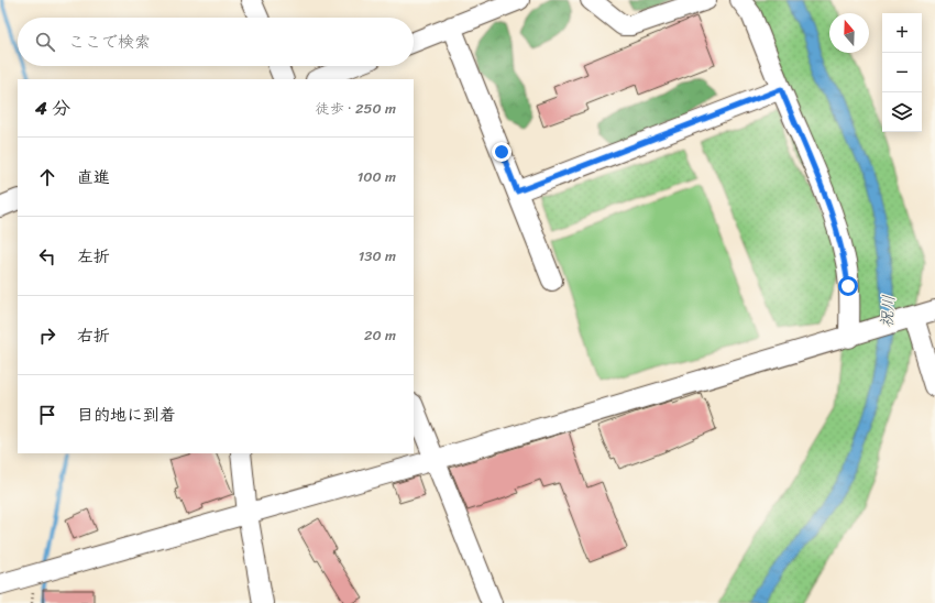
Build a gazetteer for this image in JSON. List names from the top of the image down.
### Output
{
  "water": ["祝川"],
  "north": "top",
  "page": {
    "map_buttons": ["+", "−"],
    "search": "ここで検索",
    "heading": ["4 分", "徒歩 · 250 m"],
    "list": [
      ["直進", "100 m"],
      ["左折", "130 m"],
      ["右折", "20 m"],
      "目的地に到着"
    ]
  }
}
